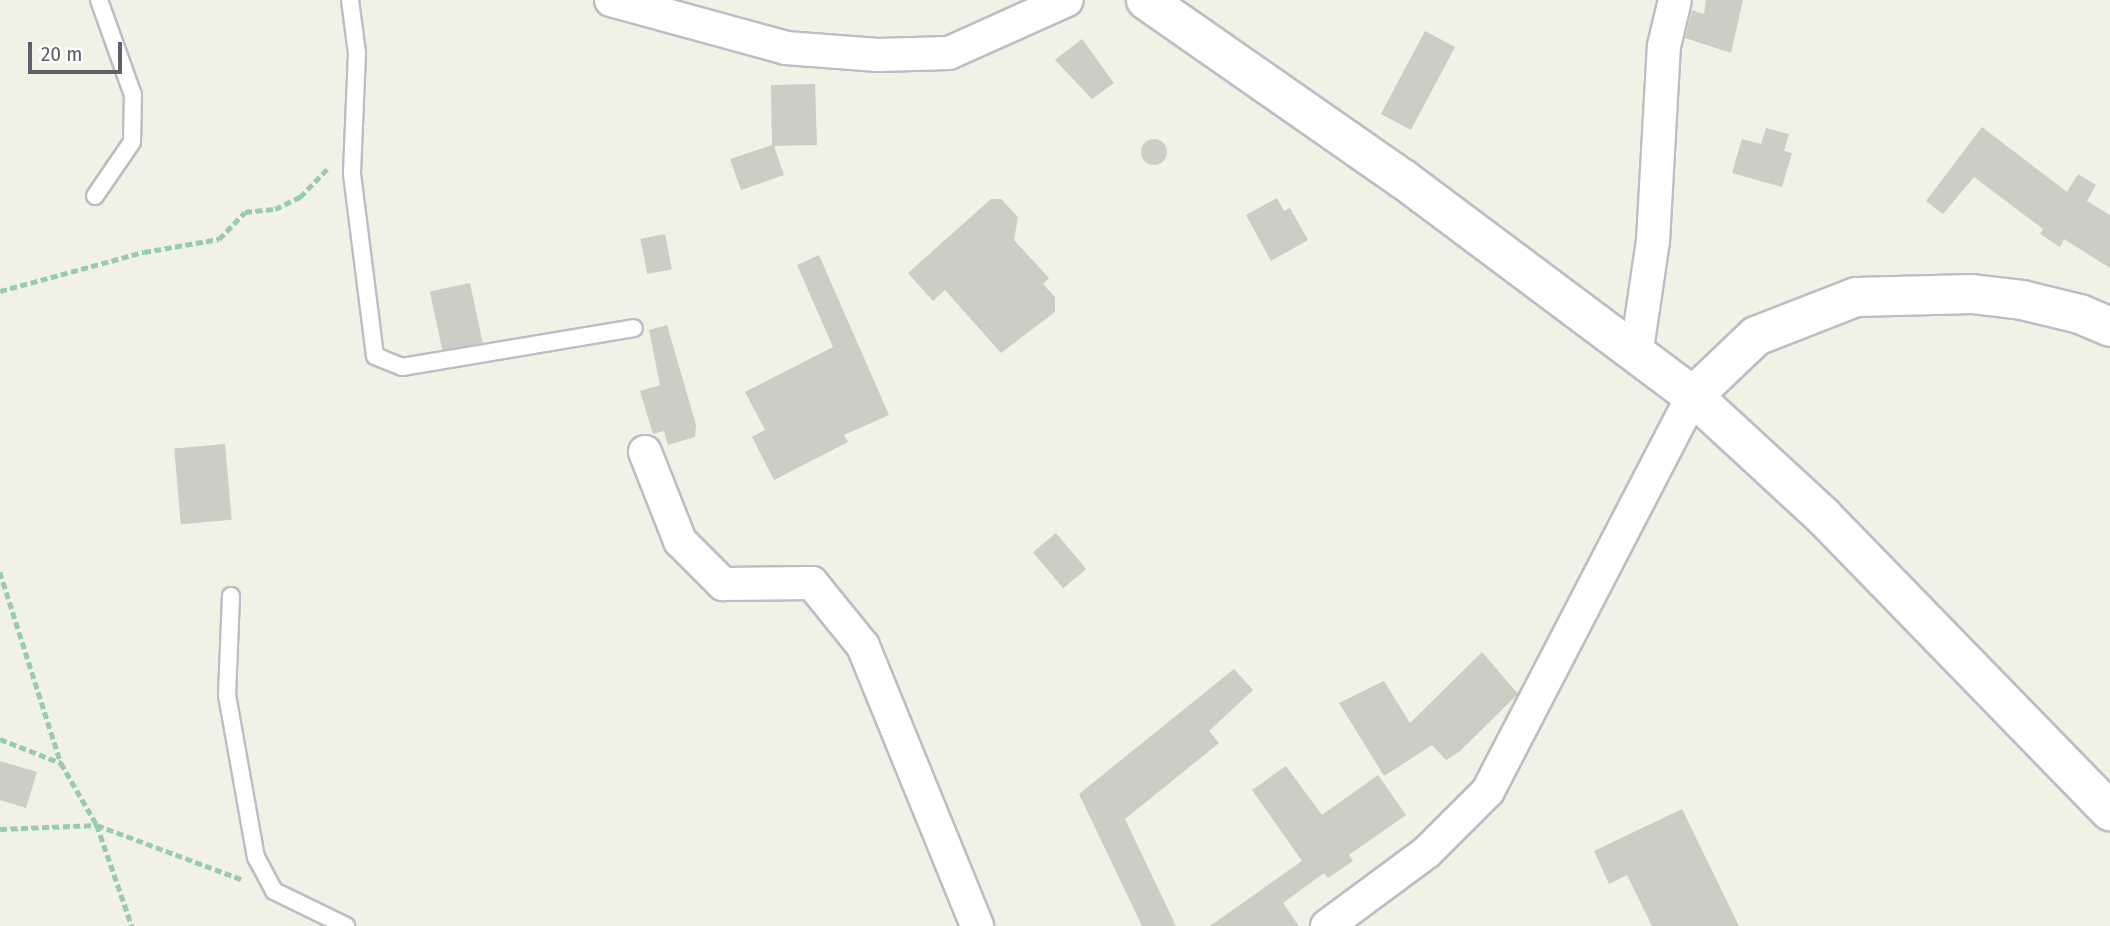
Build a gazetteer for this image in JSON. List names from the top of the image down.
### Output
{
  "scale_bar": "20 m"
}
